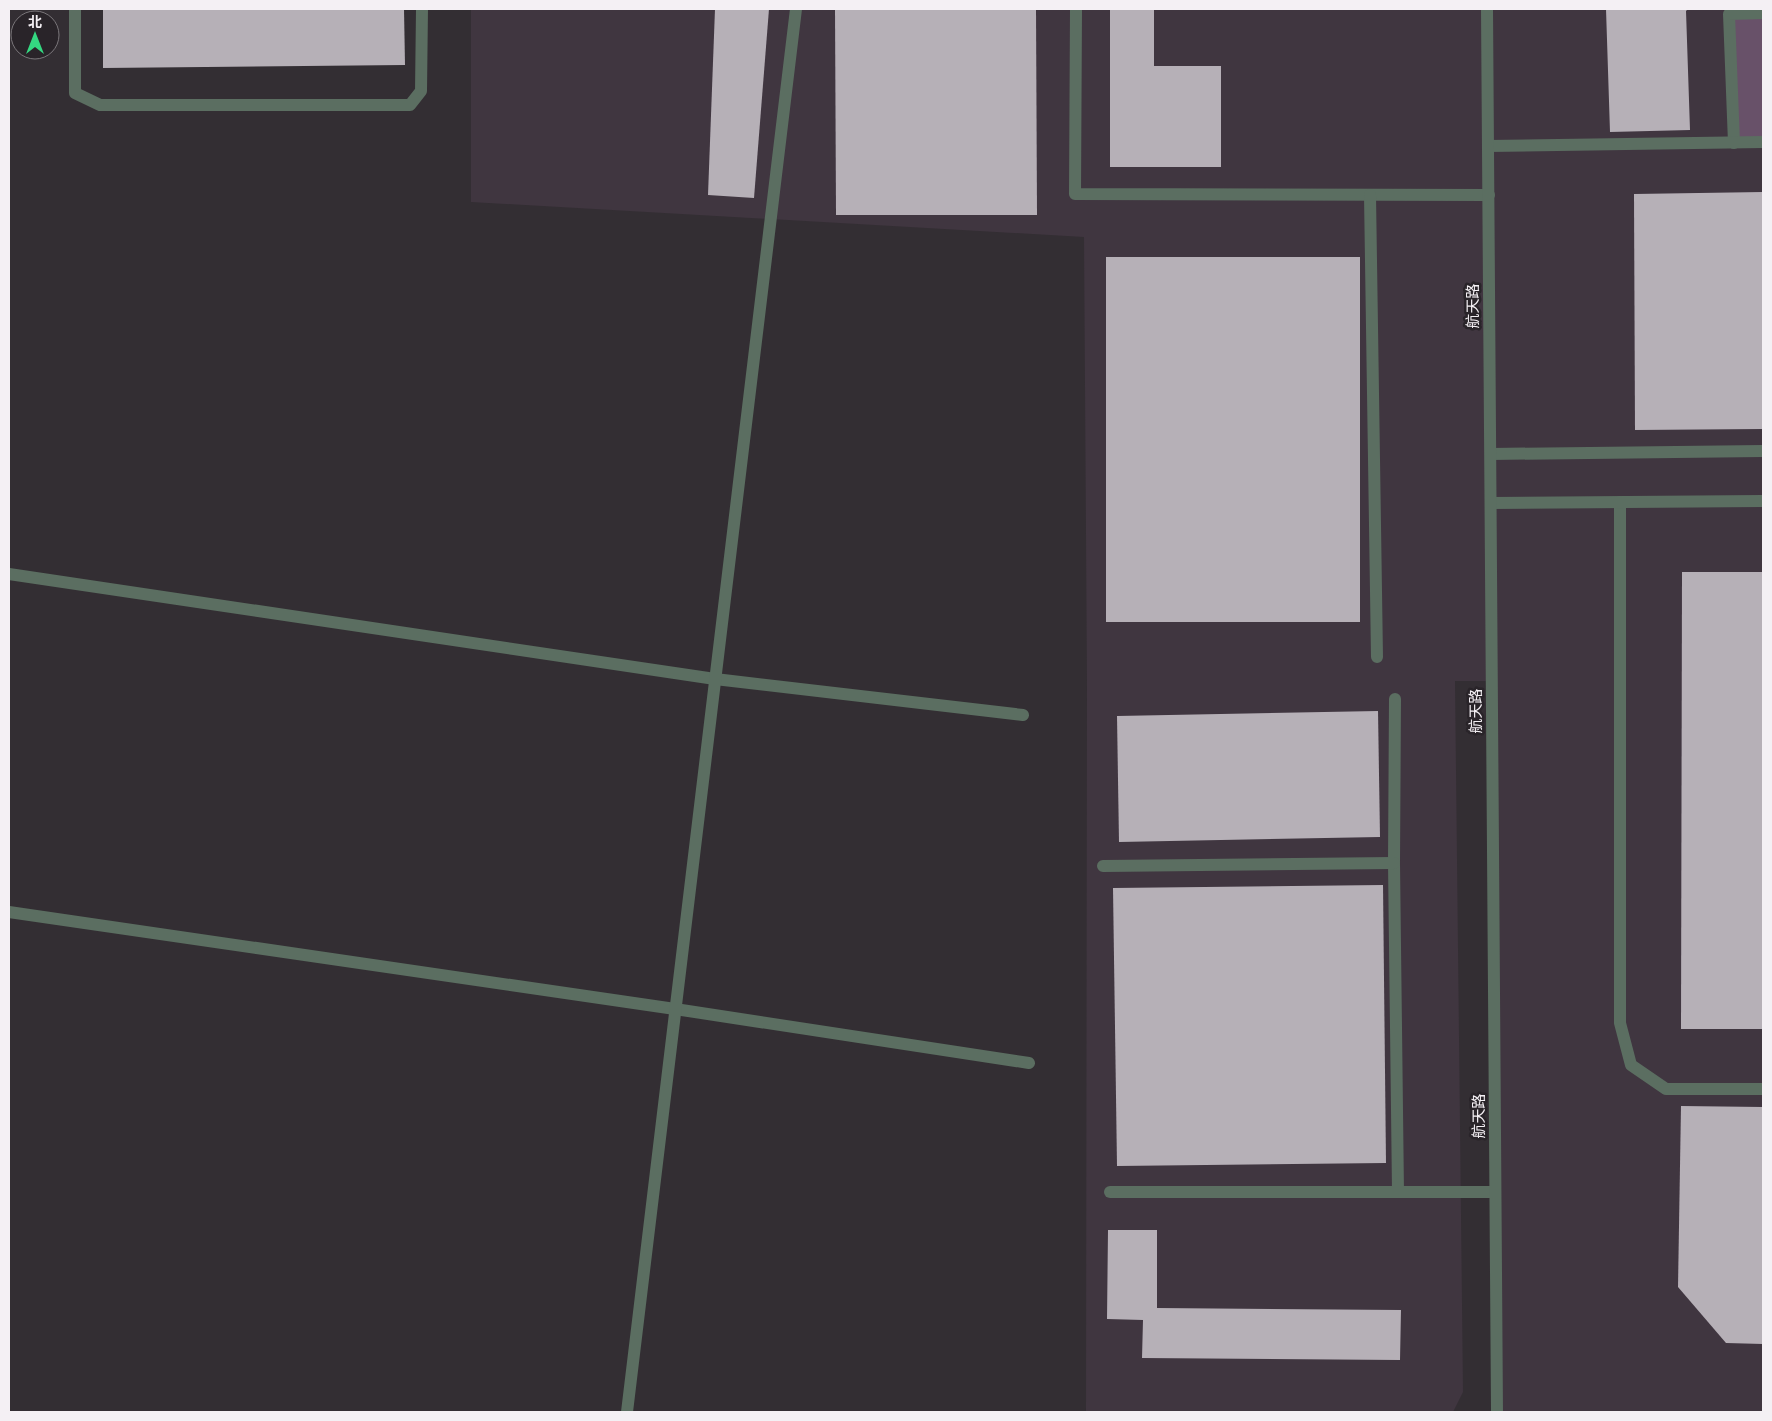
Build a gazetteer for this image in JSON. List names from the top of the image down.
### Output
{
  "streets": {
    "street": ["航天路"]
  },
  "north": "top"
}
